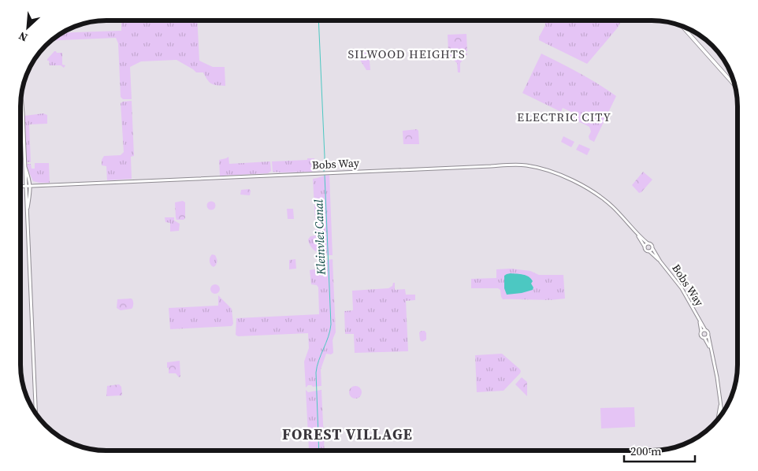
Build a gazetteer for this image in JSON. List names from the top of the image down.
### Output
{
  "streets": {
    "street": ["Bobs Way"]
  },
  "districts": ["SILWOOD HEIGHTS", "ELECTRIC CITY", "FOREST VILLAGE"],
  "water": ["Kleinvlei Canal"],
  "scale_bar": "200 m",
  "north": "bottom left"
}
